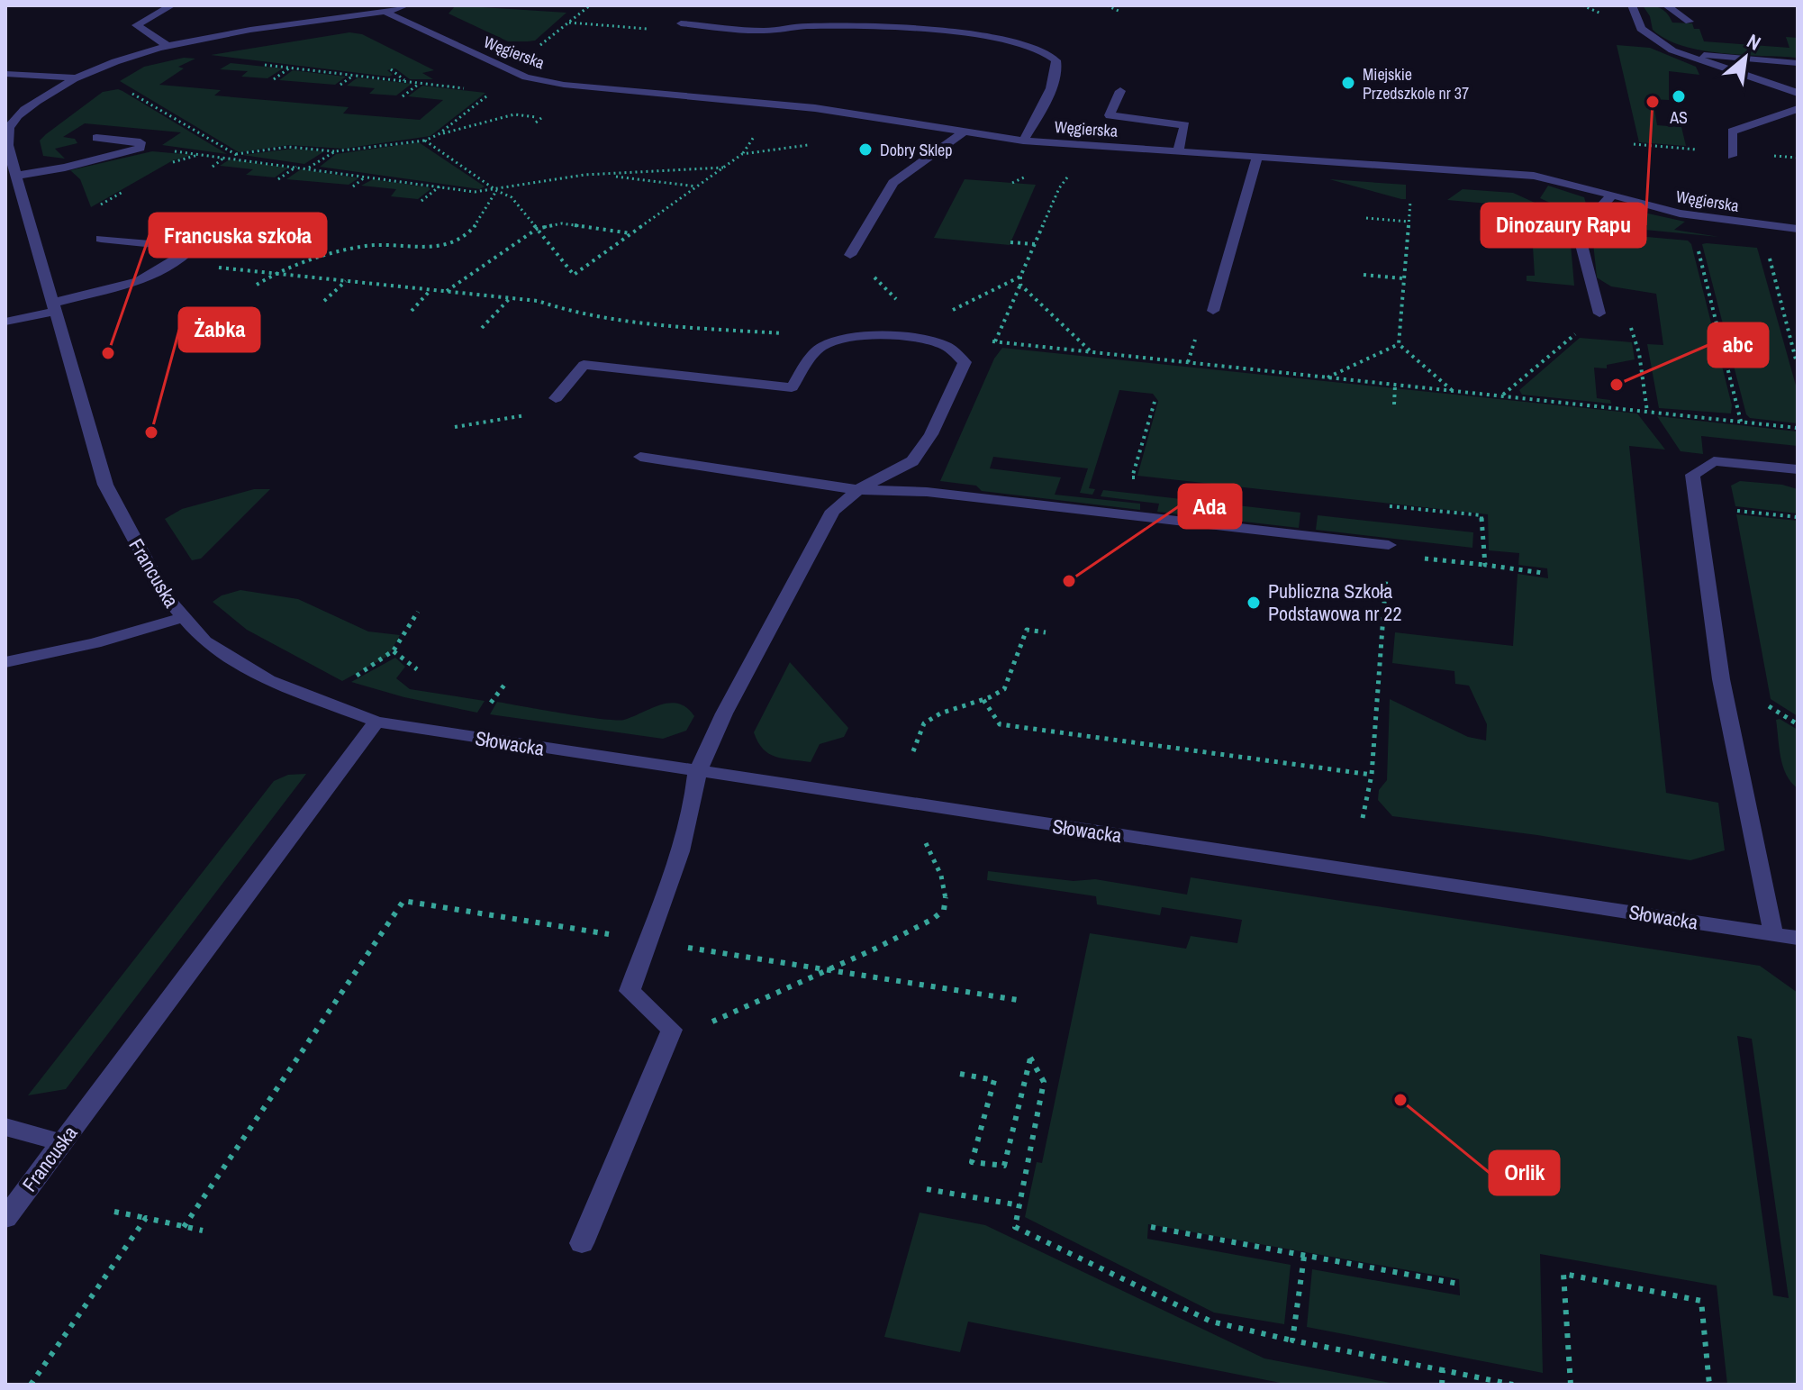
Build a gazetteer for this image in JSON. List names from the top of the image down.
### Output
{
  "streets": {
    "street": ["Węgierska", "Francuska", "Słowacka"]
  },
  "crossings": [
    ["Węgierska", "Francuska"],
    ["Francuska", "Słowacka"]
  ],
  "places": [
    "Miejskie Przedszkole nr 37",
    "AS",
    "Dinozaury Rapu",
    "Dobry Sklep",
    "Francuska szkoła",
    "abc",
    "Żabka",
    "Ada",
    "Publiczna Szkoła Podstawowa nr 22",
    "Orlik"
  ],
  "north": "top right"
}
